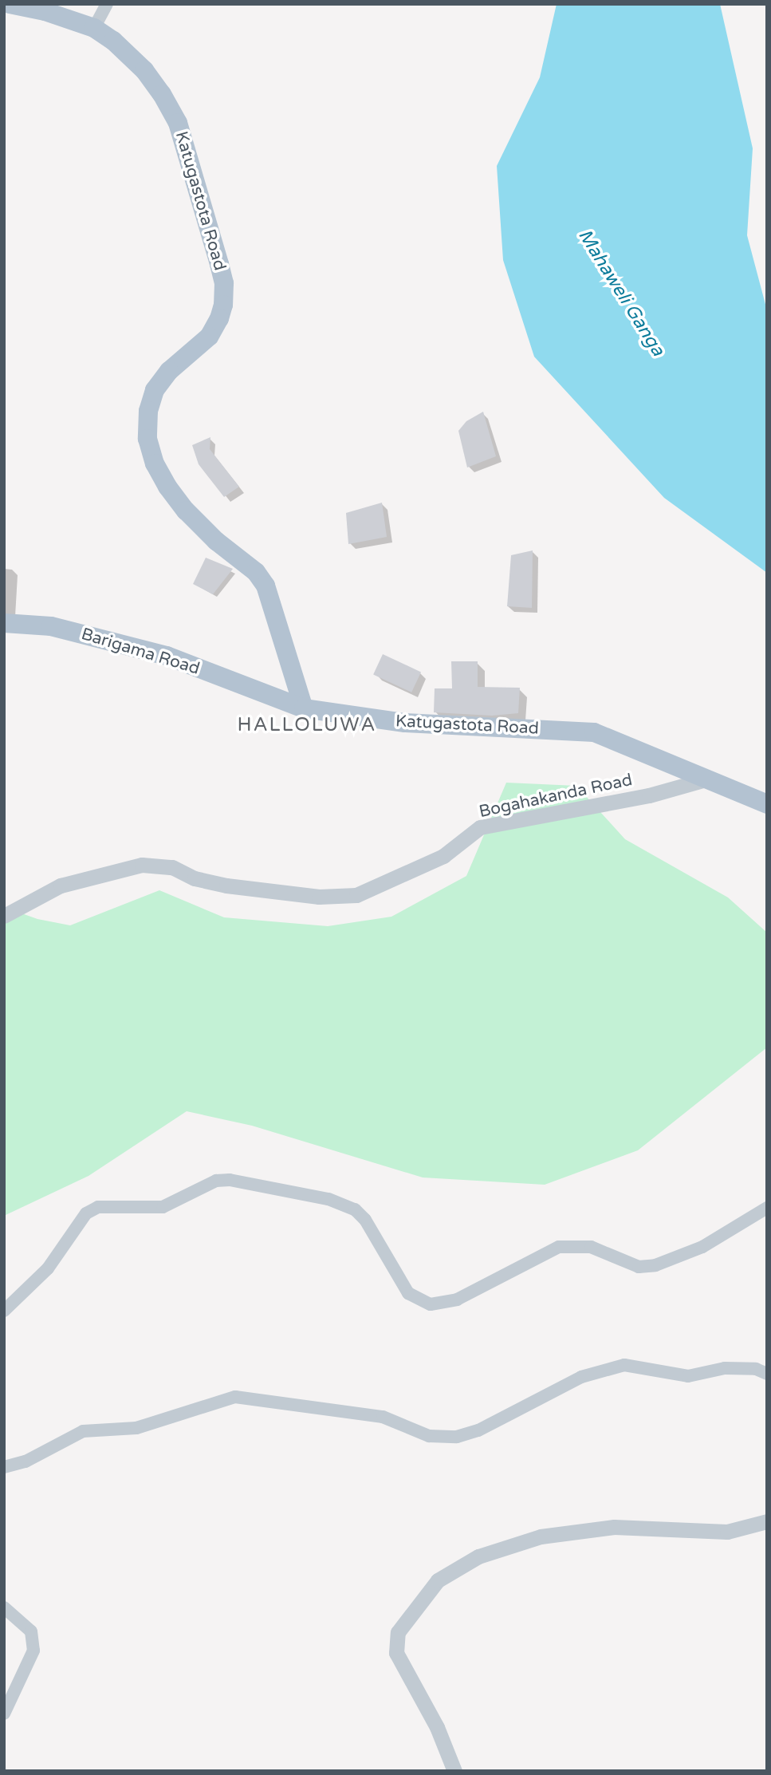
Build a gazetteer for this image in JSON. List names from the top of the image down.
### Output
{
  "streets": {
    "main road": ["Katugastota Road", "Barigama Road"],
    "street": ["Bogahakanda Road"]
  },
  "crossings": [
    ["Katugastota Road", "Barigama Road"],
    ["Katugastota Road", "Bogahakanda Road"]
  ],
  "districts": ["HALLOLUWA"],
  "water": ["Mahaweli Ganga"]
}
